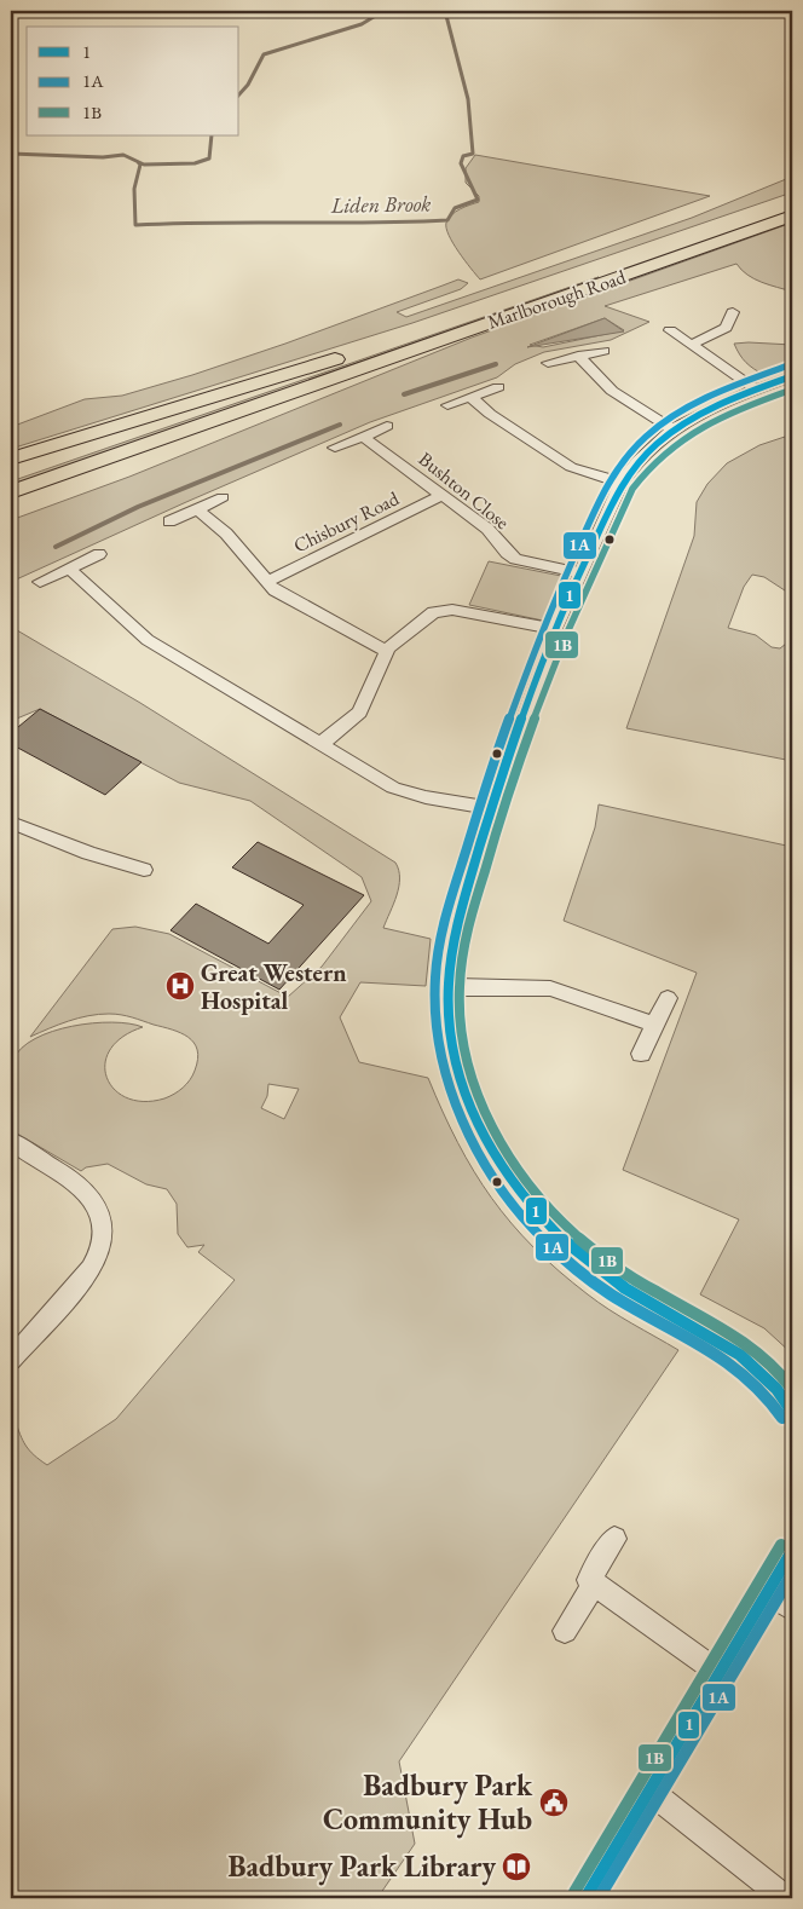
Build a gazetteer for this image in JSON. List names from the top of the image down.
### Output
{
  "streets": {
    "highway": ["Marlborough Road"],
    "street": ["Bushton Close", "Chisbury Road"]
  },
  "crossings": [
    ["Bushton Close", "Chisbury Road"]
  ],
  "water": ["Liden Brook"],
  "places": {
    "hospital": ["Great Western Hospital"],
    "public building": ["Badbury Park Community Hub"],
    "library": ["Badbury Park Library"]
  },
  "lines": ["transit line 1A", "transit line 1", "transit line 1B"],
  "legend": ["1", "1A", "1B"]
}
